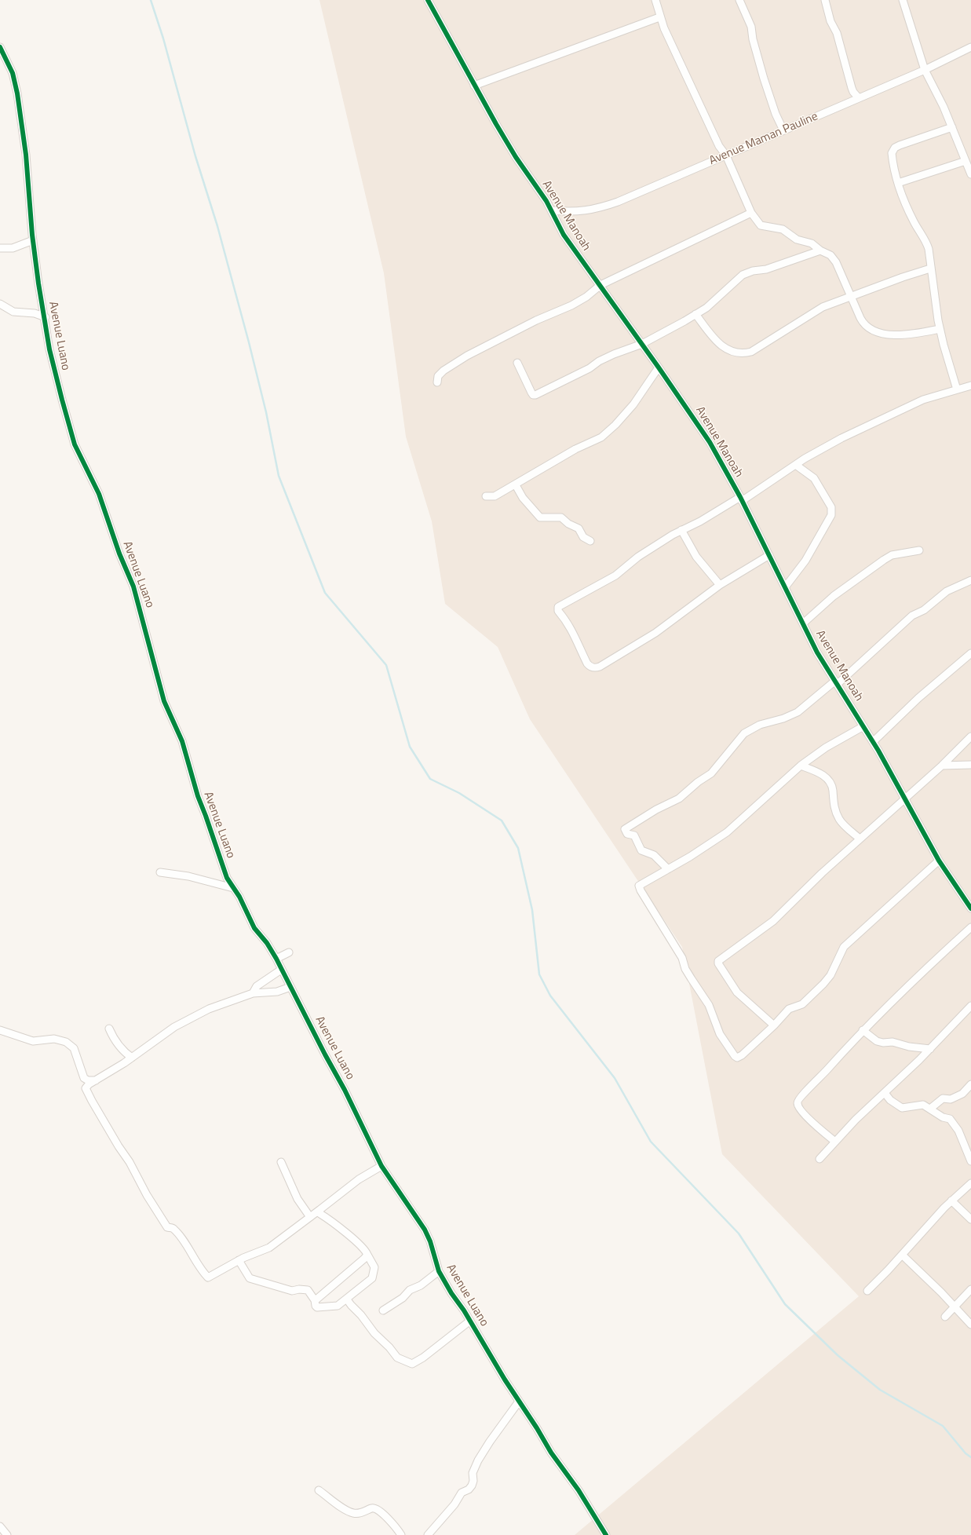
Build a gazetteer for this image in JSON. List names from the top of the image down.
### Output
{
  "streets": {
    "street": ["Avenue Maman Pauline", "Avenue Manoah", "Avenue Luano"]
  },
  "crossings": [
    ["Avenue Maman Pauline", "Avenue Manoah"]
  ]
}
